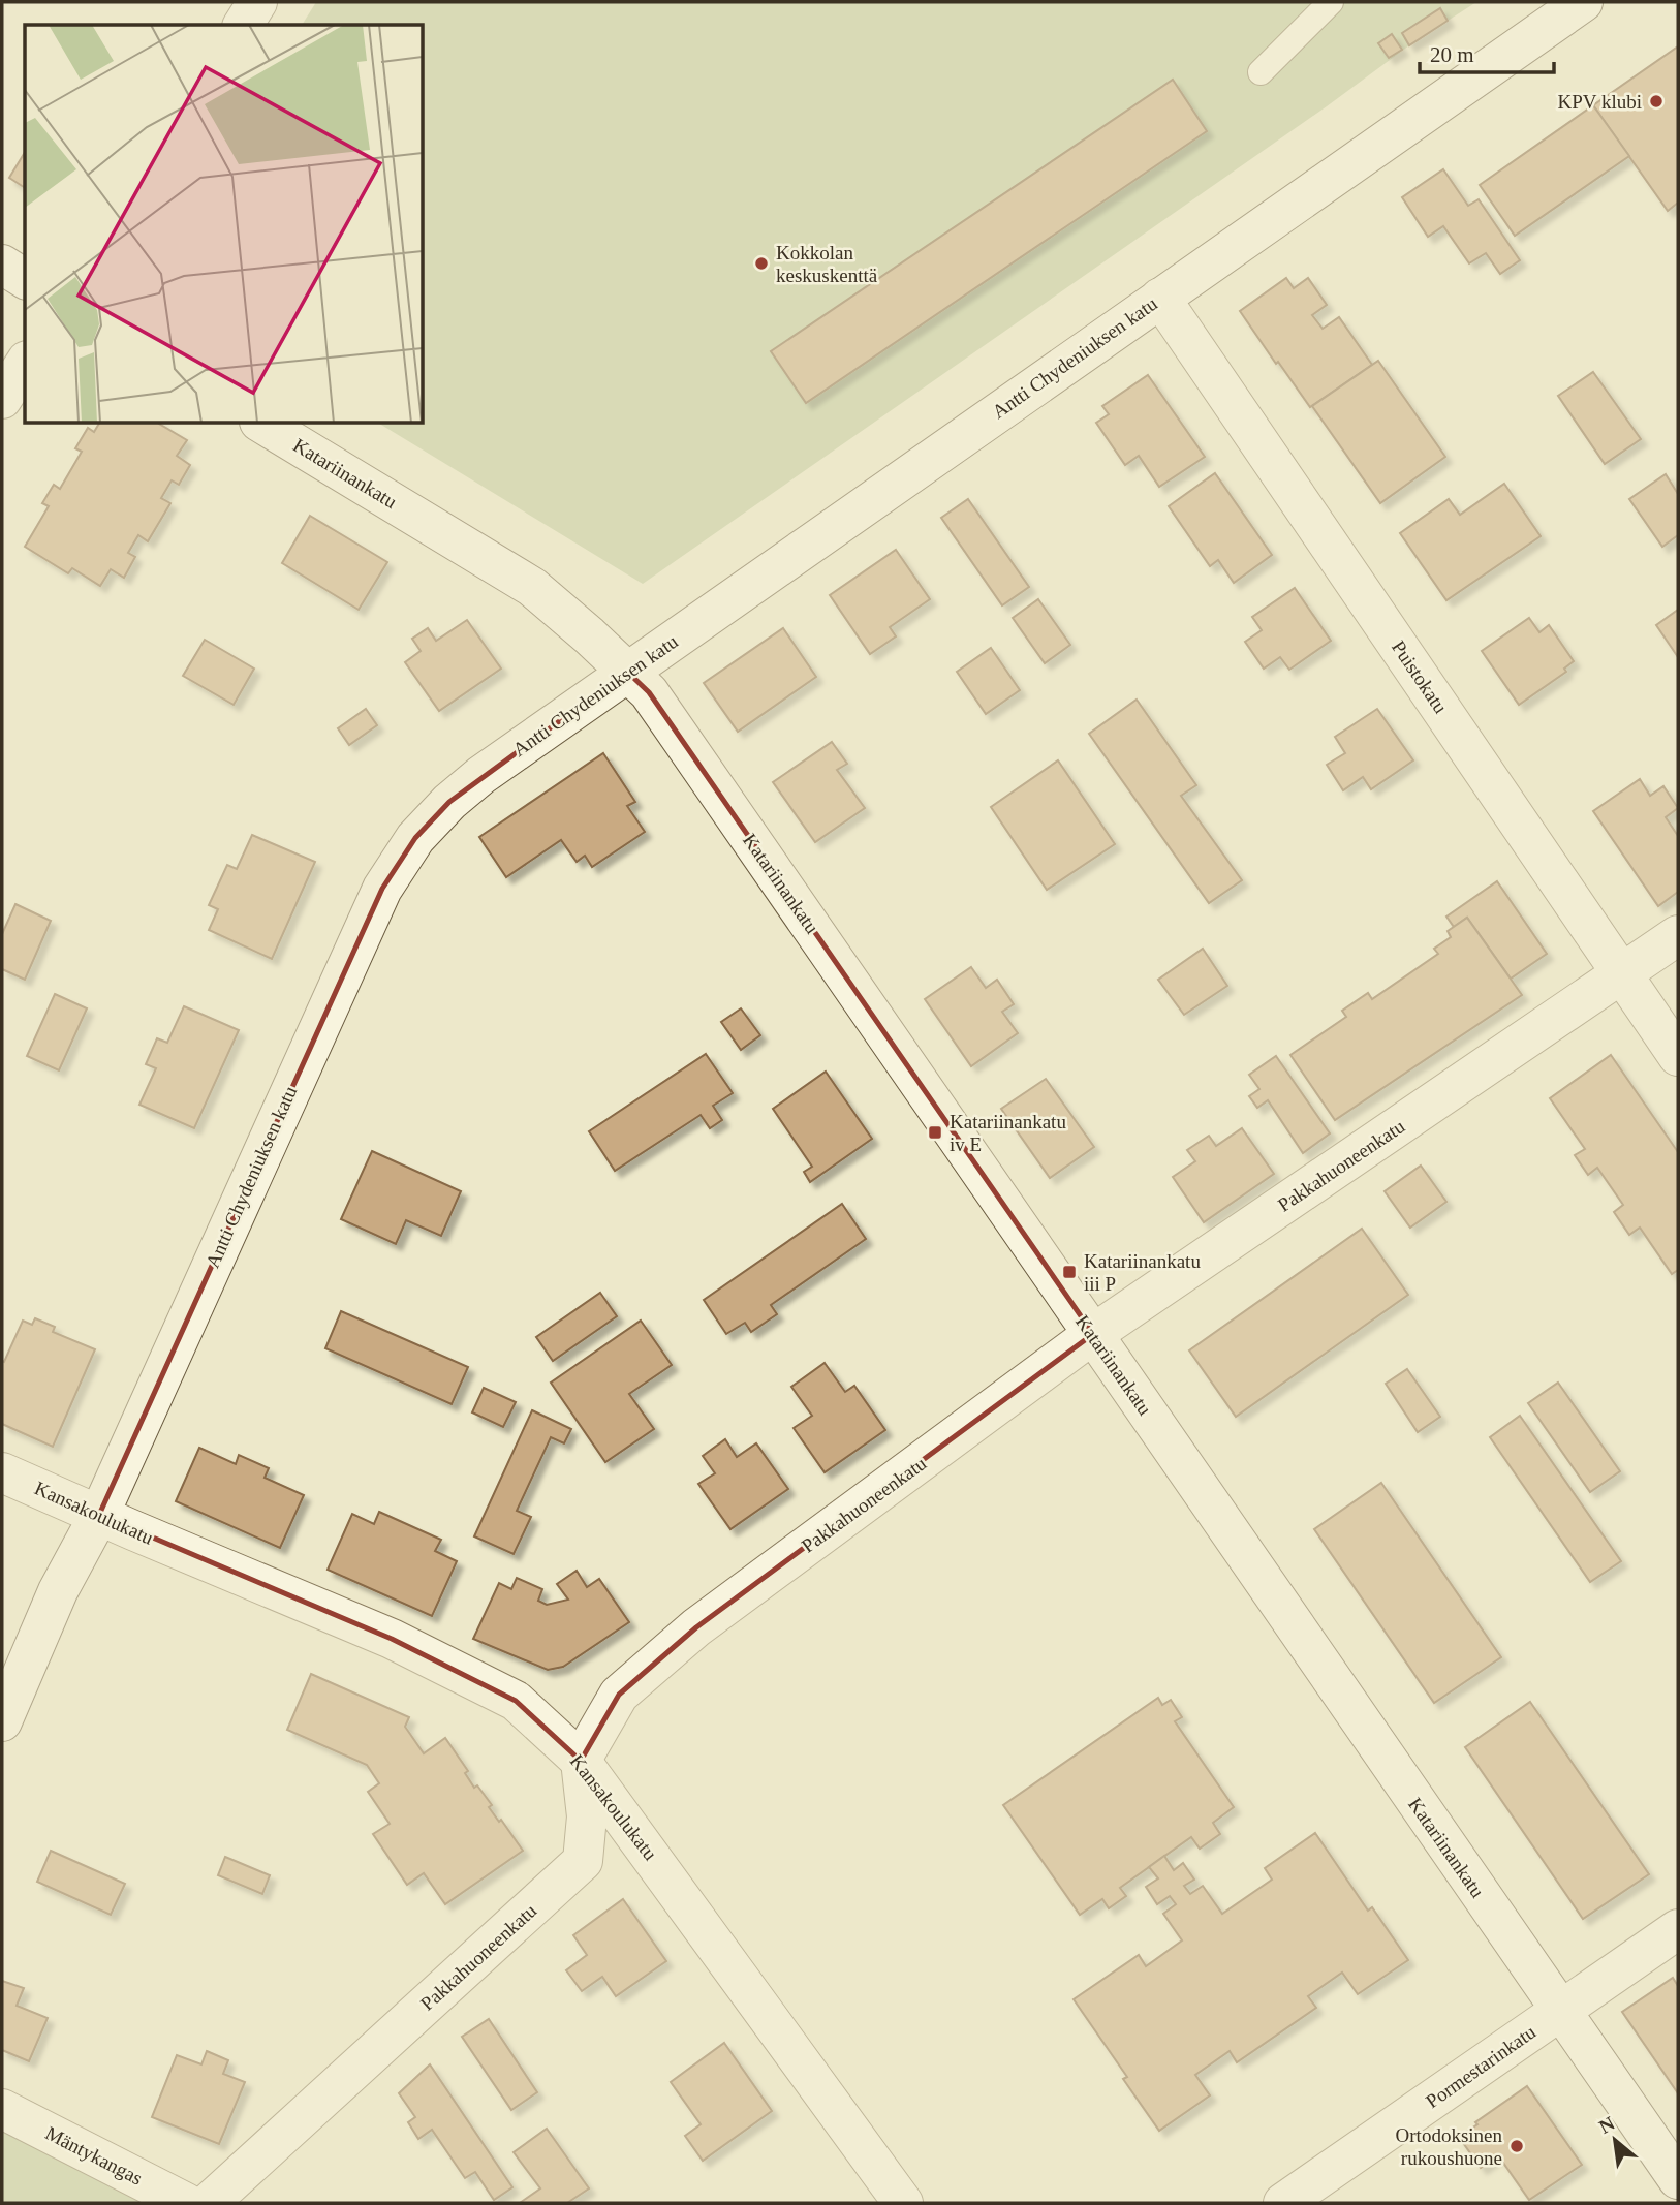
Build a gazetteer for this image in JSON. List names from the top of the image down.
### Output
{
  "streets": {
    "street": [
      "Antti Chydeniuksen katu",
      "Katariinankatu",
      "Puistokatu",
      "Pakkahuoneenkatu",
      "Kansakoulukatu",
      "Pormestarinkatu",
      "Mäntykangas"
    ]
  },
  "crossings": [
    ["Antti Chydeniuksen katu", "Katariinankatu"],
    ["Antti Chydeniuksen katu", "Puistokatu"],
    ["Antti Chydeniuksen katu", "Kansakoulukatu"],
    ["Katariinankatu", "Pakkahuoneenkatu"],
    ["Katariinankatu", "Pormestarinkatu"],
    ["Puistokatu", "Pakkahuoneenkatu"],
    ["Pakkahuoneenkatu", "Kansakoulukatu"]
  ],
  "places": {
    "other": ["KPV klubi", "Kokkolan keskuskenttä", "Ortodoksinen rukoushuone"],
    "transit": ["Katariinankatu iv E", "Katariinankatu iii P"]
  },
  "scale_bar": "20 m",
  "north": "top left"
}
